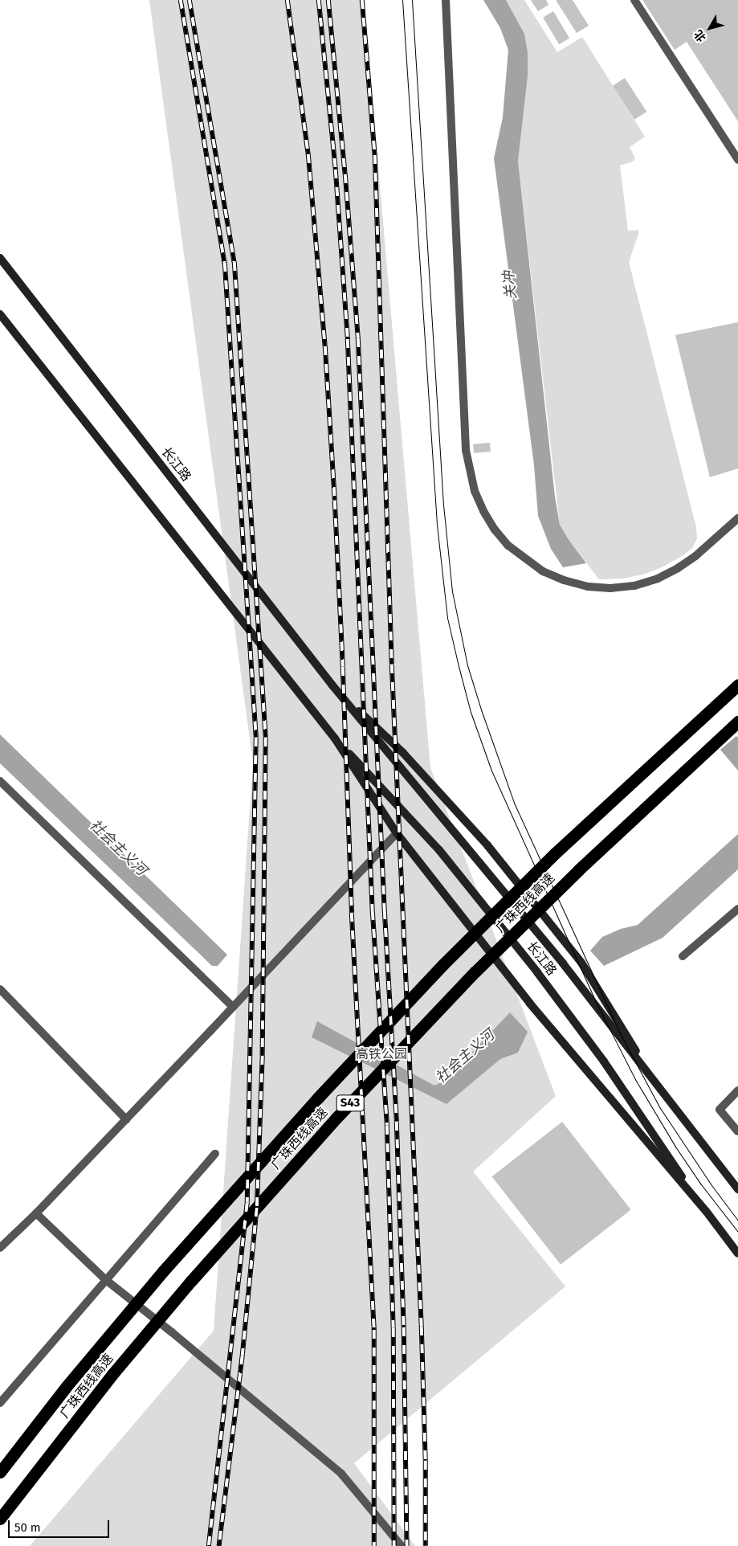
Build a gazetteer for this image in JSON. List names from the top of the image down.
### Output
{
  "streets": {
    "highway": ["广珠西线高速", "S43"],
    "main road": ["长江路"]
  },
  "water": ["关冲", "社会主义河"],
  "parks": ["高铁公园"],
  "scale_bar": "50 m",
  "north": "bottom left"
}
